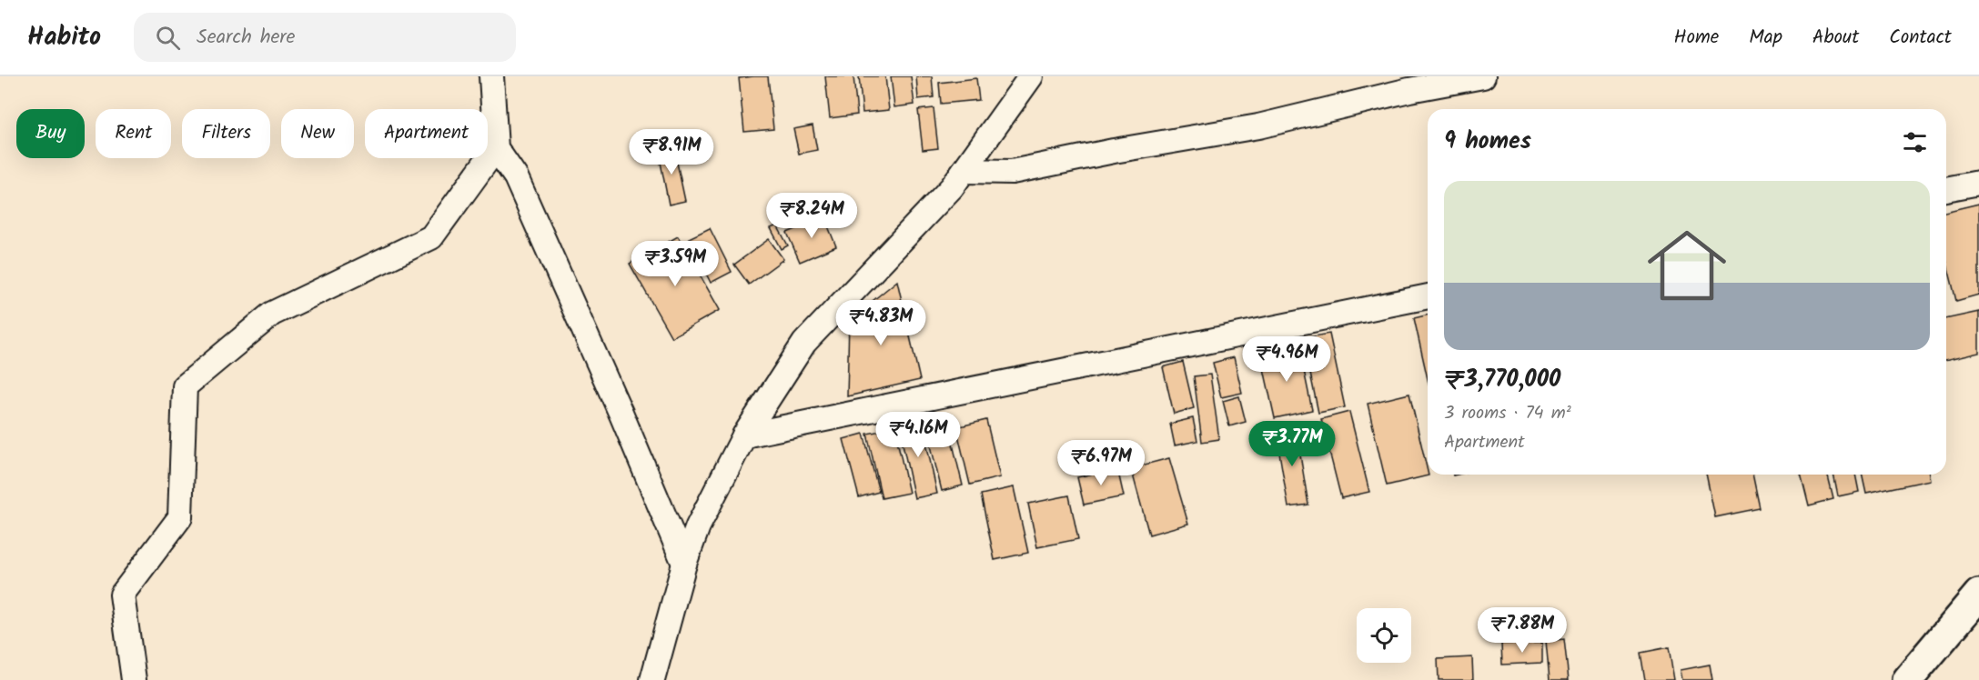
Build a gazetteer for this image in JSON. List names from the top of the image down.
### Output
{
  "page": {
    "header": "Habito",
    "search": "Search here",
    "nav": [
      "Home",
      "Map",
      "About",
      "Contact"
    ],
    "chip": [
      "Buy",
      "Rent",
      "Filters",
      "New",
      "Apartment"
    ],
    "heading": "9 homes",
    "price": [
      "₹8.91M",
      "₹8.24M",
      "₹3.59M",
      "₹4.83M",
      "₹4.96M",
      "₹4.16M",
      "₹3.77M",
      "₹6.97M",
      "₹7.88M"
    ],
    "list": [
      {
        "name": "₹3,770,000",
        "note": "3 rooms · 74 m² · Apartment"
      }
    ]
  }
}
